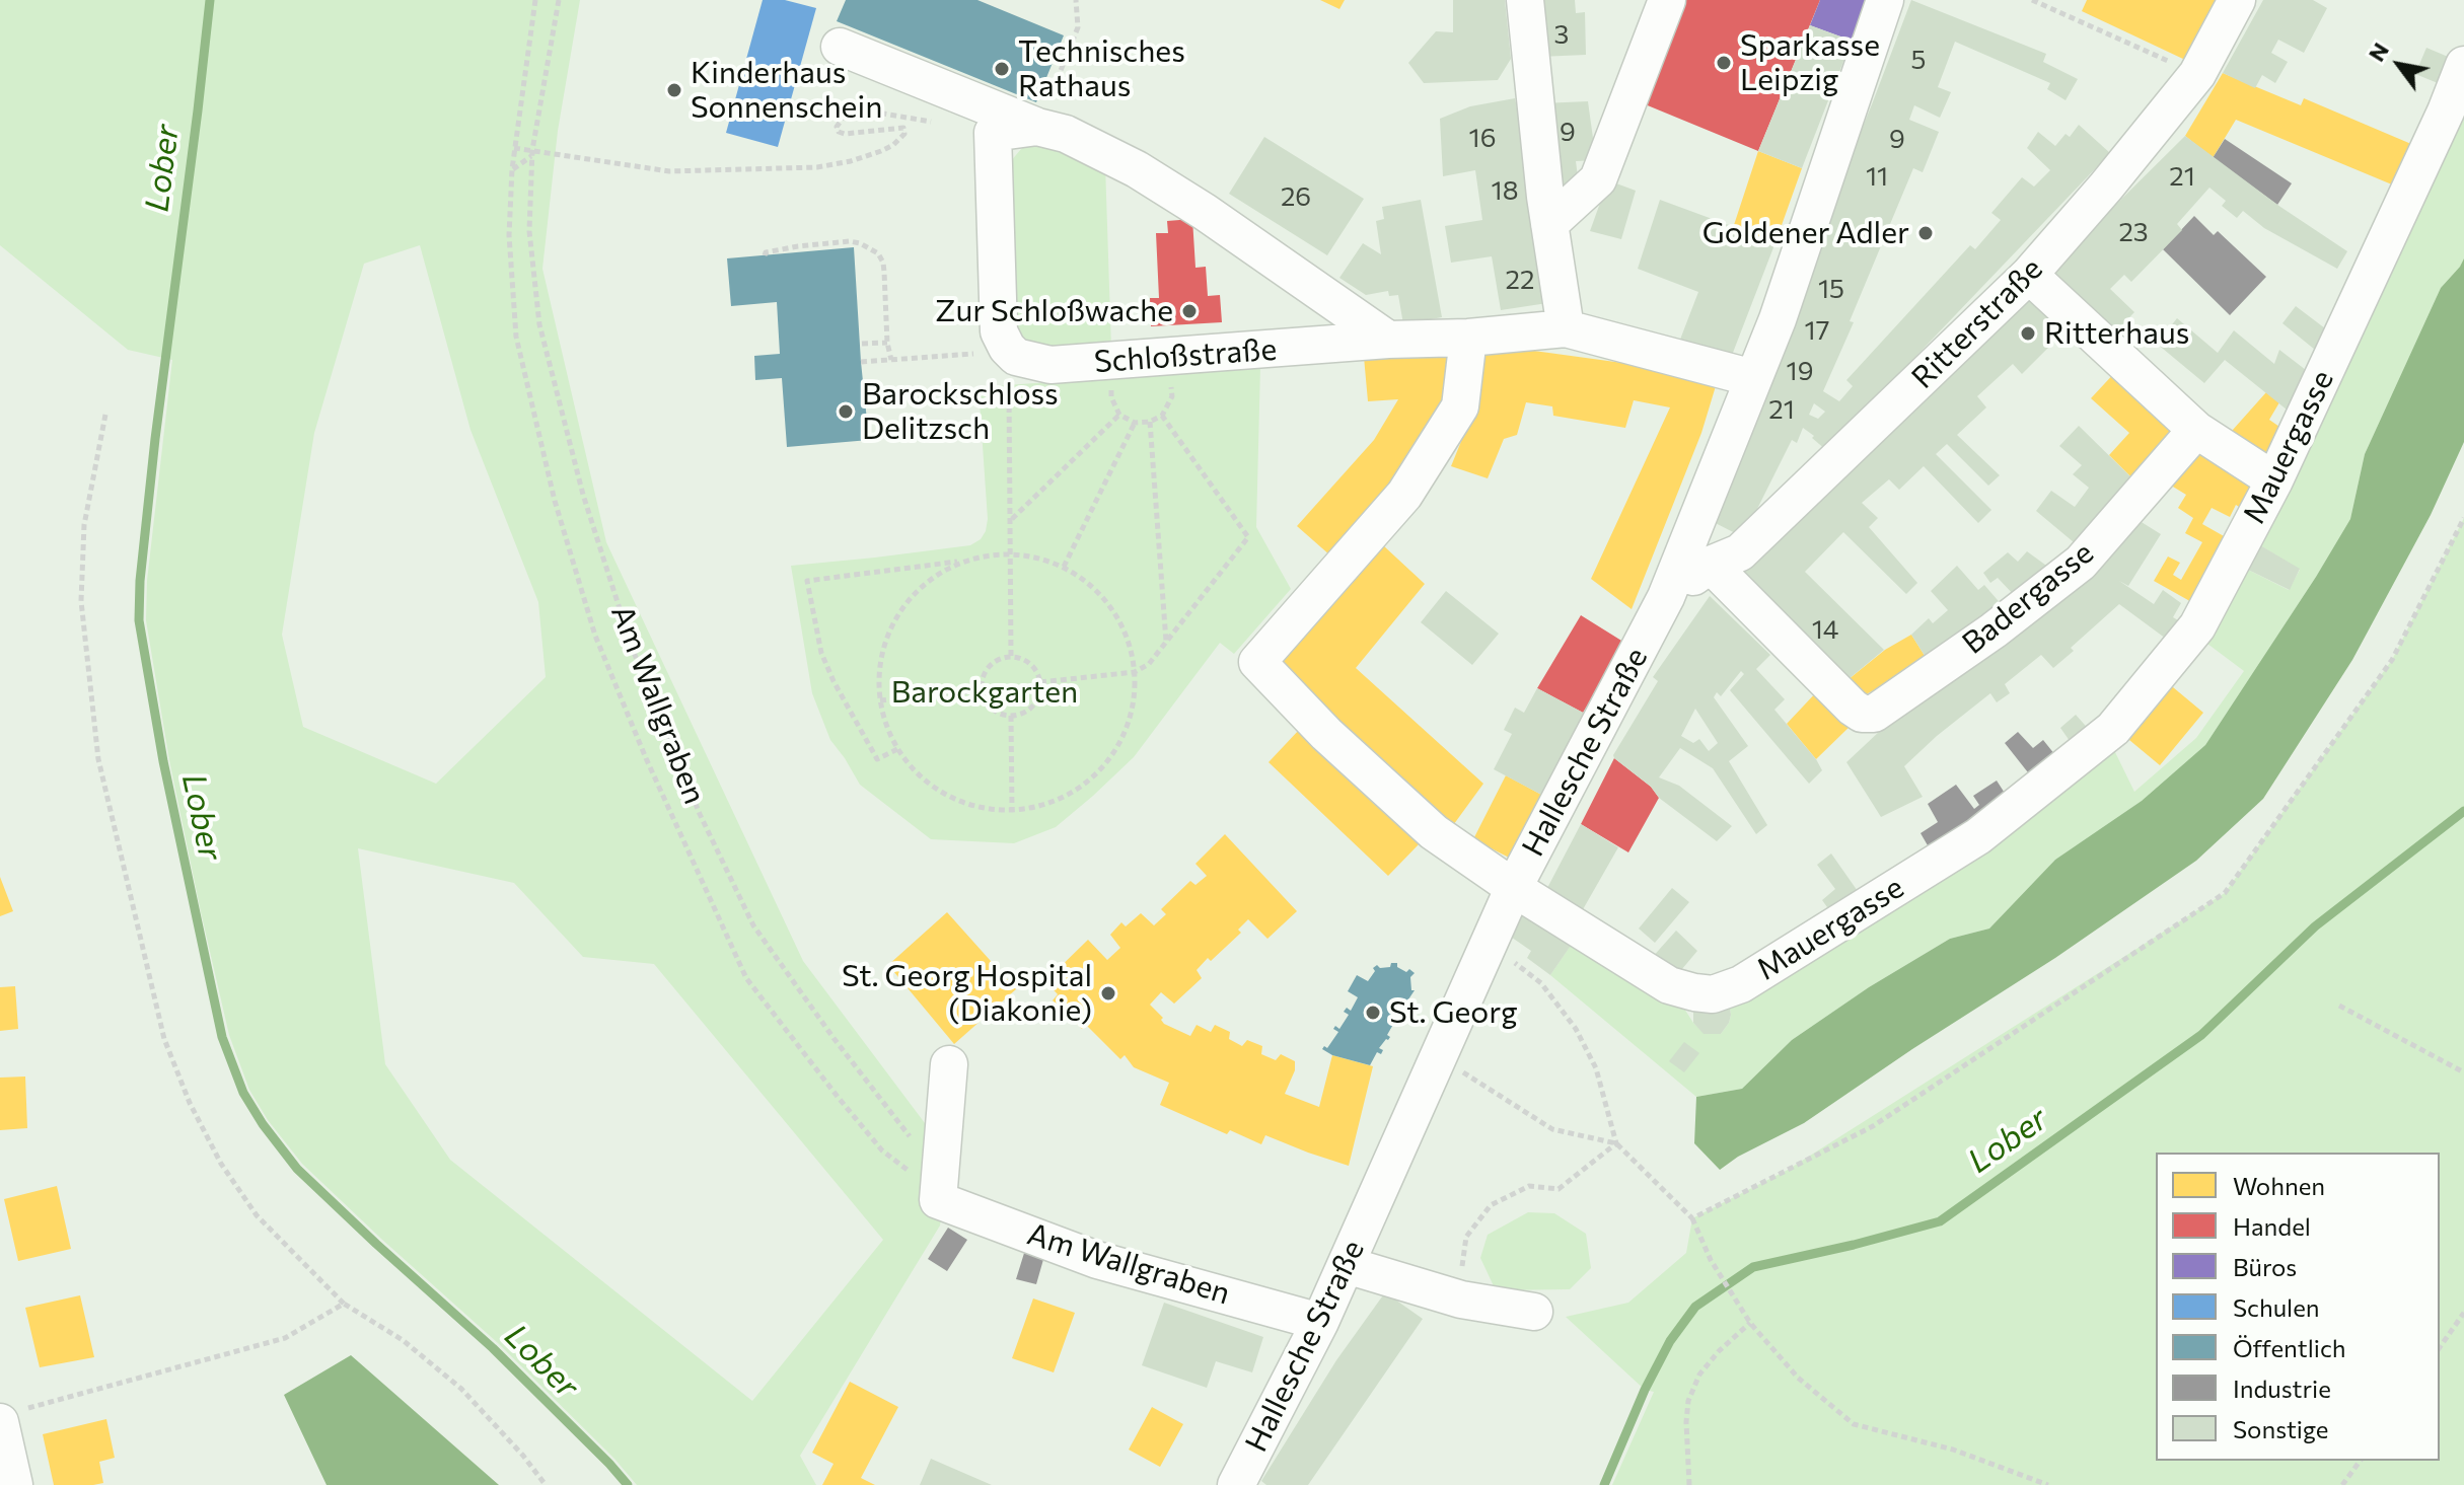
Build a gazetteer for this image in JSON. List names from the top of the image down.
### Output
{
  "streets": {
    "street": [
      "Ritterstraße",
      "Schloßstraße",
      "Mauergasse",
      "Badergasse",
      "Am Wallgraben",
      "Hallesche Straße"
    ]
  },
  "crossings": [
    ["Ritterstraße", "Badergasse"],
    ["Ritterstraße", "Hallesche Straße"],
    ["Schloßstraße", "Mauergasse"],
    ["Schloßstraße", "Hallesche Straße"],
    ["Mauergasse", "Hallesche Straße"],
    ["Am Wallgraben", "Hallesche Straße"]
  ],
  "water": ["Lober"],
  "parks": ["Barockgarten"],
  "places": [
    "Sparkasse Leipzig",
    "Technisches Rathaus",
    "Kinderhaus Sonnenschein",
    "Goldener Adler",
    "Zur Schloßwache",
    "Ritterhaus",
    "Barockschloss Delitzsch",
    "St. Georg Hospital (Diakonie)",
    "St. Georg"
  ],
  "house_numbers": [
    "3",
    "5",
    "9",
    "16",
    "9",
    "11",
    "21",
    "18",
    "26",
    "23",
    "22",
    "15",
    "17",
    "19",
    "21",
    "14"
  ],
  "legend": [
    "Wohnen",
    "Handel",
    "Büros",
    "Schulen",
    "Öffentlich",
    "Industrie",
    "Sonstige"
  ],
  "north": "top left"
}
